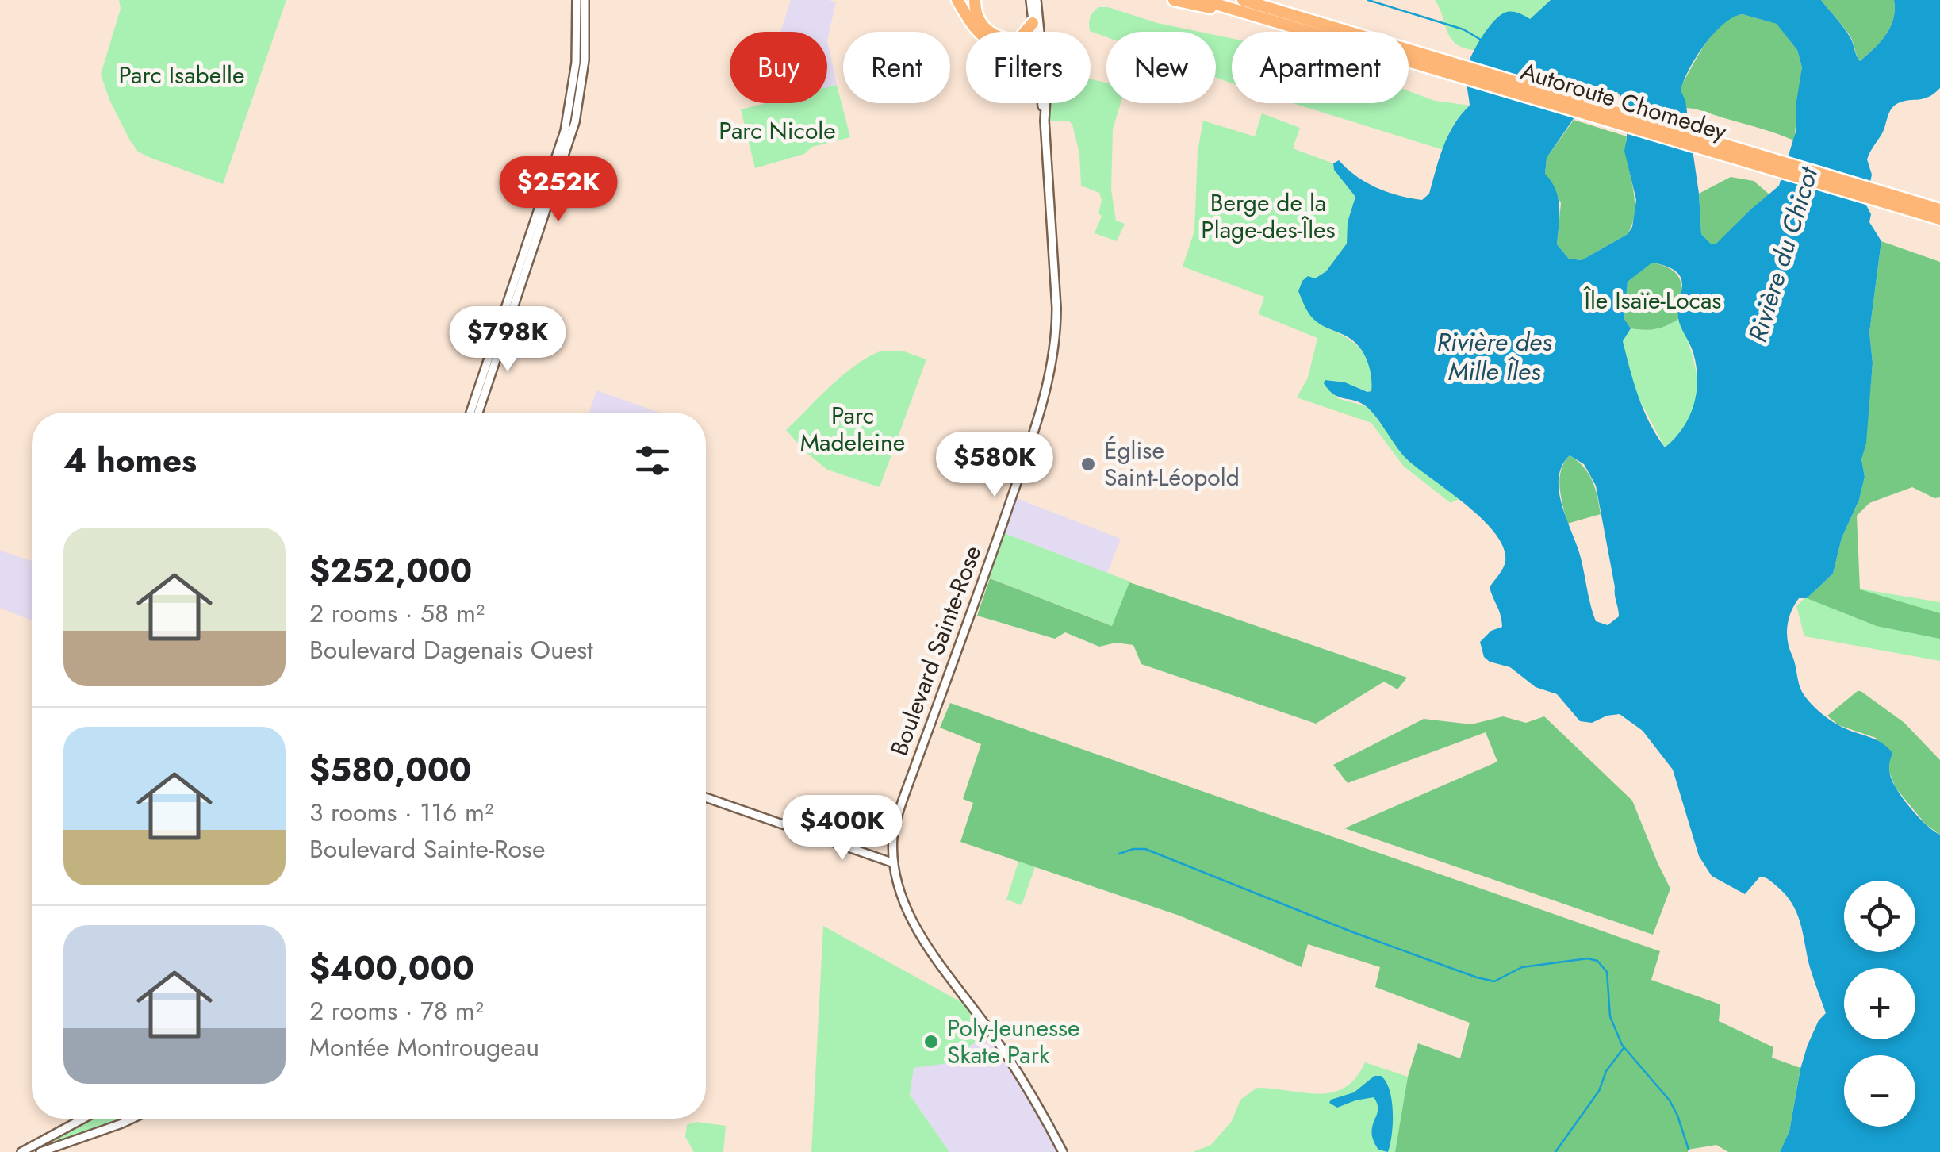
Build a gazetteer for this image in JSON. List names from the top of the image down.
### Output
{
  "streets": {
    "highway": ["Autoroute Chomedey"],
    "street": ["Boulevard Sainte-Rose"]
  },
  "water": ["Rivière du Chicot", "Rivière des Mille Îles"],
  "parks": [
    "Parc Isabelle",
    "Parc Nicole",
    "Berge de la Plage-des-Îles",
    "Île Isaïe-Locas",
    "Parc Madeleine"
  ],
  "places": ["Église Saint-Léopold", "Poly-Jeunesse Skate Park"],
  "page": {
    "chip": [
      "Buy",
      "Rent",
      "Filters",
      "New",
      "Apartment"
    ],
    "price": [
      "$252K",
      "$798K",
      "$580K",
      "$400K"
    ],
    "heading": "4 homes",
    "list": [
      {
        "name": "$252,000",
        "note": "2 rooms · 58 m² · Boulevard Dagenais Ouest"
      },
      {
        "name": "$580,000",
        "note": "3 rooms · 116 m² · Boulevard Sainte-Rose"
      },
      {
        "name": "$400,000",
        "note": "2 rooms · 78 m² · Montée Montrougeau"
      }
    ],
    "map_buttons": ["+", "−"]
  }
}
